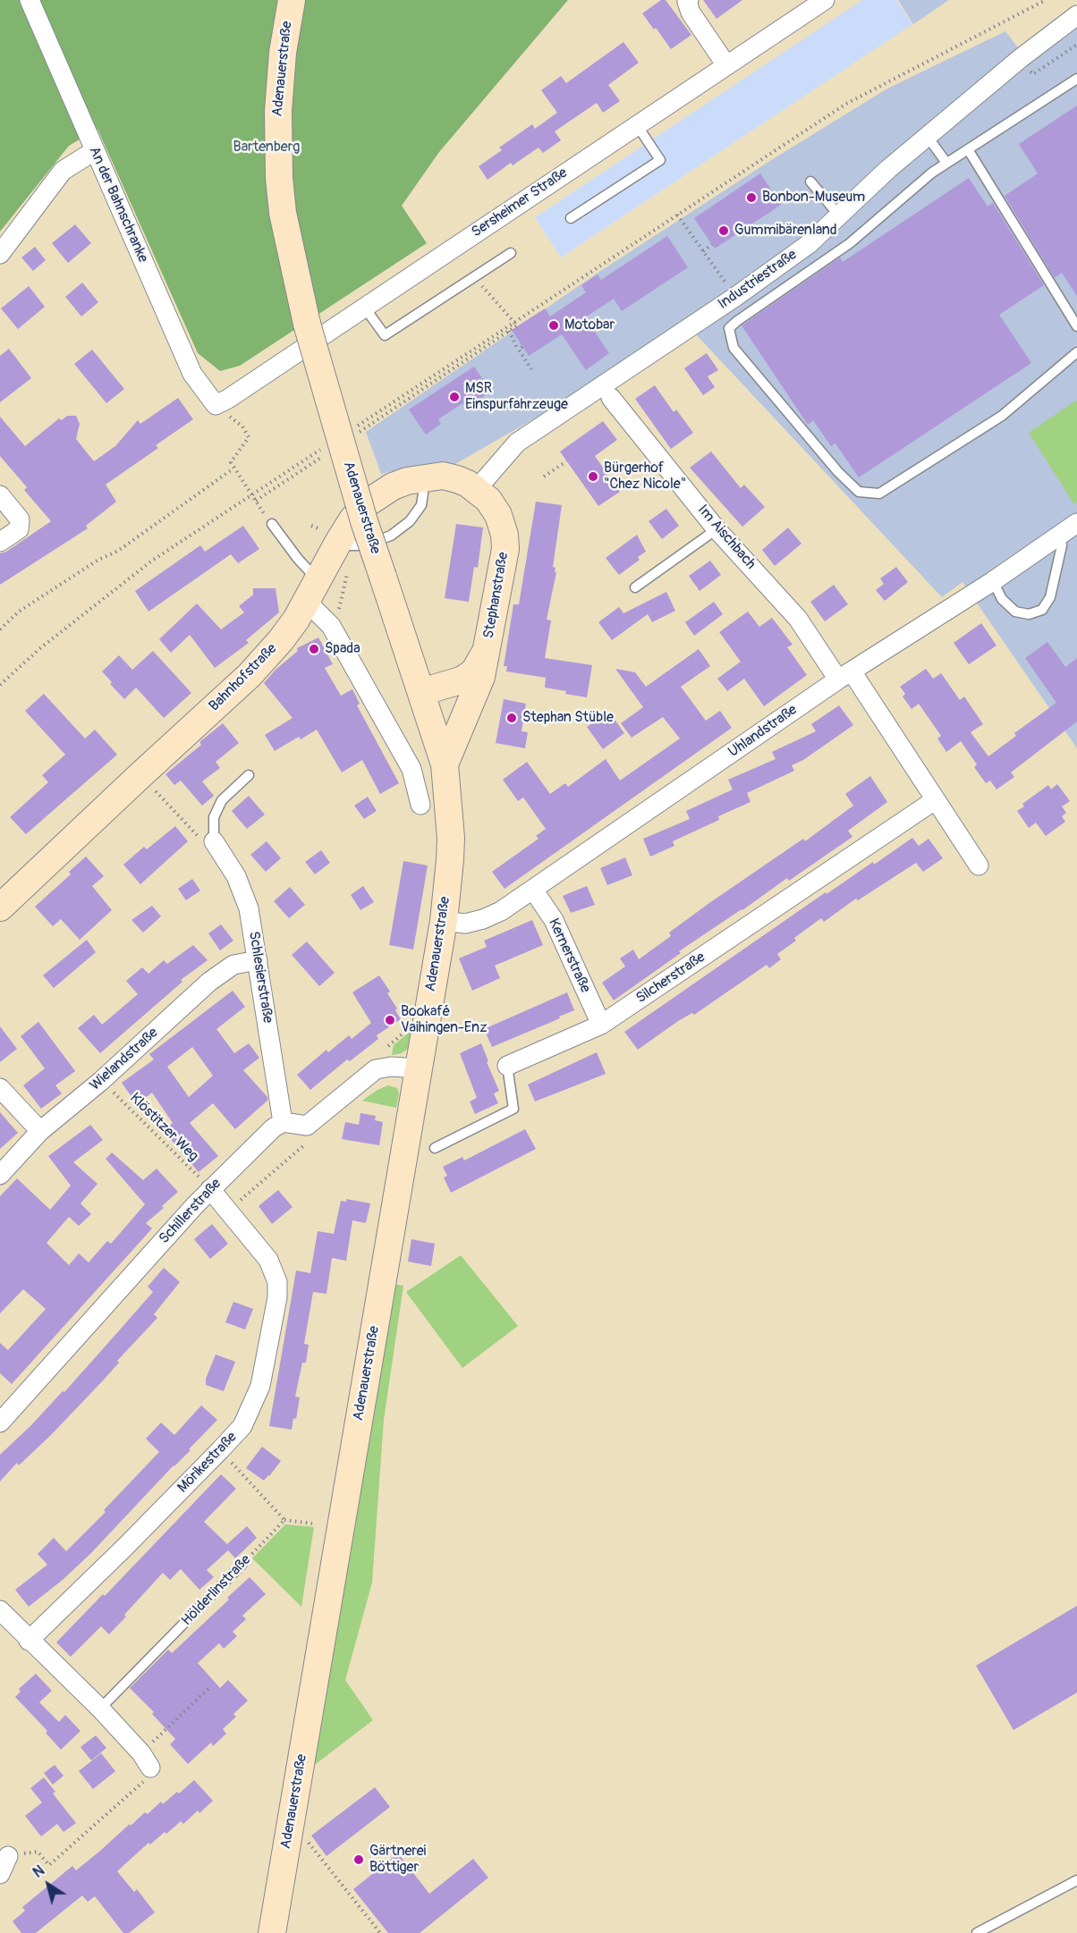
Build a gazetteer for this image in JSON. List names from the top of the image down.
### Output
{
  "streets": {
    "main road": ["Adenauerstraße", "Stephanstraße", "Bahnhofstraße"],
    "street": [
      "Sersheimer Straße",
      "An der Bahnschranke",
      "Industriestraße",
      "Im Aischbach",
      "Uhlandstraße",
      "Kernerstraße",
      "Schlesierstraße",
      "Silcherstraße",
      "Wielandstraße",
      "Schillerstraße",
      "Mörikestraße"
    ],
    "lane": ["Hölderlinstraße"],
    "path": ["Klöstitzer Weg"]
  },
  "crossings": [
    ["Adenauerstraße", "Stephanstraße"],
    ["Adenauerstraße", "Uhlandstraße"],
    ["Sersheimer Straße", "An der Bahnschranke"],
    ["Industriestraße", "Stephanstraße"],
    ["Industriestraße", "Bahnhofstraße"],
    ["Im Aischbach", "Uhlandstraße"],
    ["Im Aischbach", "Silcherstraße"],
    ["Stephanstraße", "Bahnhofstraße"],
    ["Uhlandstraße", "Kernerstraße"],
    ["Kernerstraße", "Silcherstraße"],
    ["Schlesierstraße", "Wielandstraße"],
    ["Schlesierstraße", "Schillerstraße"],
    ["Wielandstraße", "Klöstitzer Weg"],
    ["Klöstitzer Weg", "Schillerstraße"],
    ["Klöstitzer Weg", "Mörikestraße"],
    ["Schillerstraße", "Mörikestraße"]
  ],
  "parks": ["Bartenberg"],
  "places": [
    "Bonbon-Museum",
    "Gummibärenland",
    "Motobar",
    "MSR Einspurfahrzeuge",
    "Bürgerhof \"Chez Nicole\"",
    "Spada",
    "Stephan Stüble",
    "Bookafé Vaihingen-Enz",
    "Gärtnerei Böttiger"
  ],
  "north": "top left"
}
